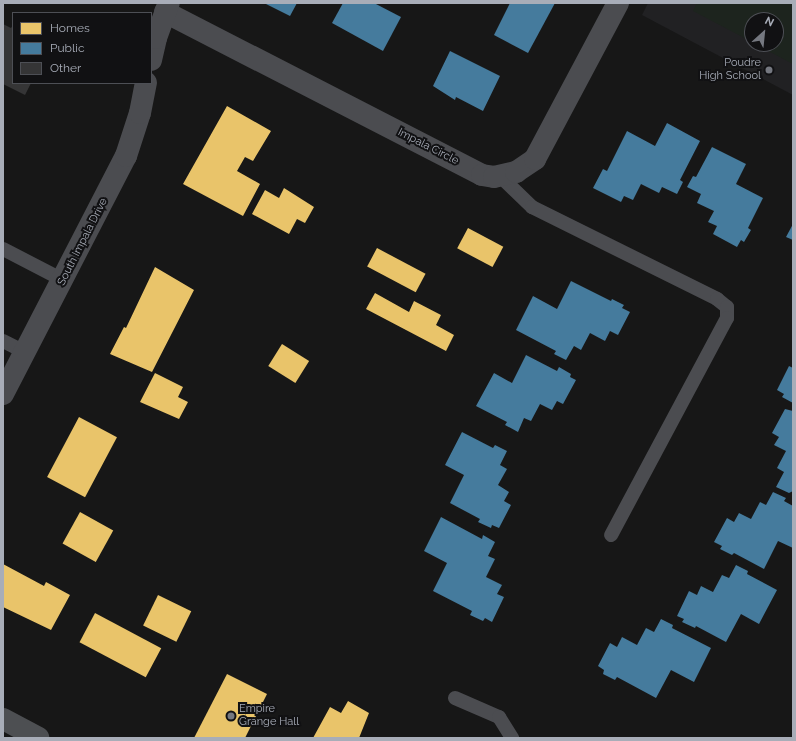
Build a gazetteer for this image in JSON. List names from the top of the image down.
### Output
{
  "streets": {
    "street": ["Impala Circle", "South Impala Drive"]
  },
  "places": ["Poudre High School", "Empire Grange Hall"],
  "legend": ["Homes", "Public", "Other"],
  "north": "top right"
}
